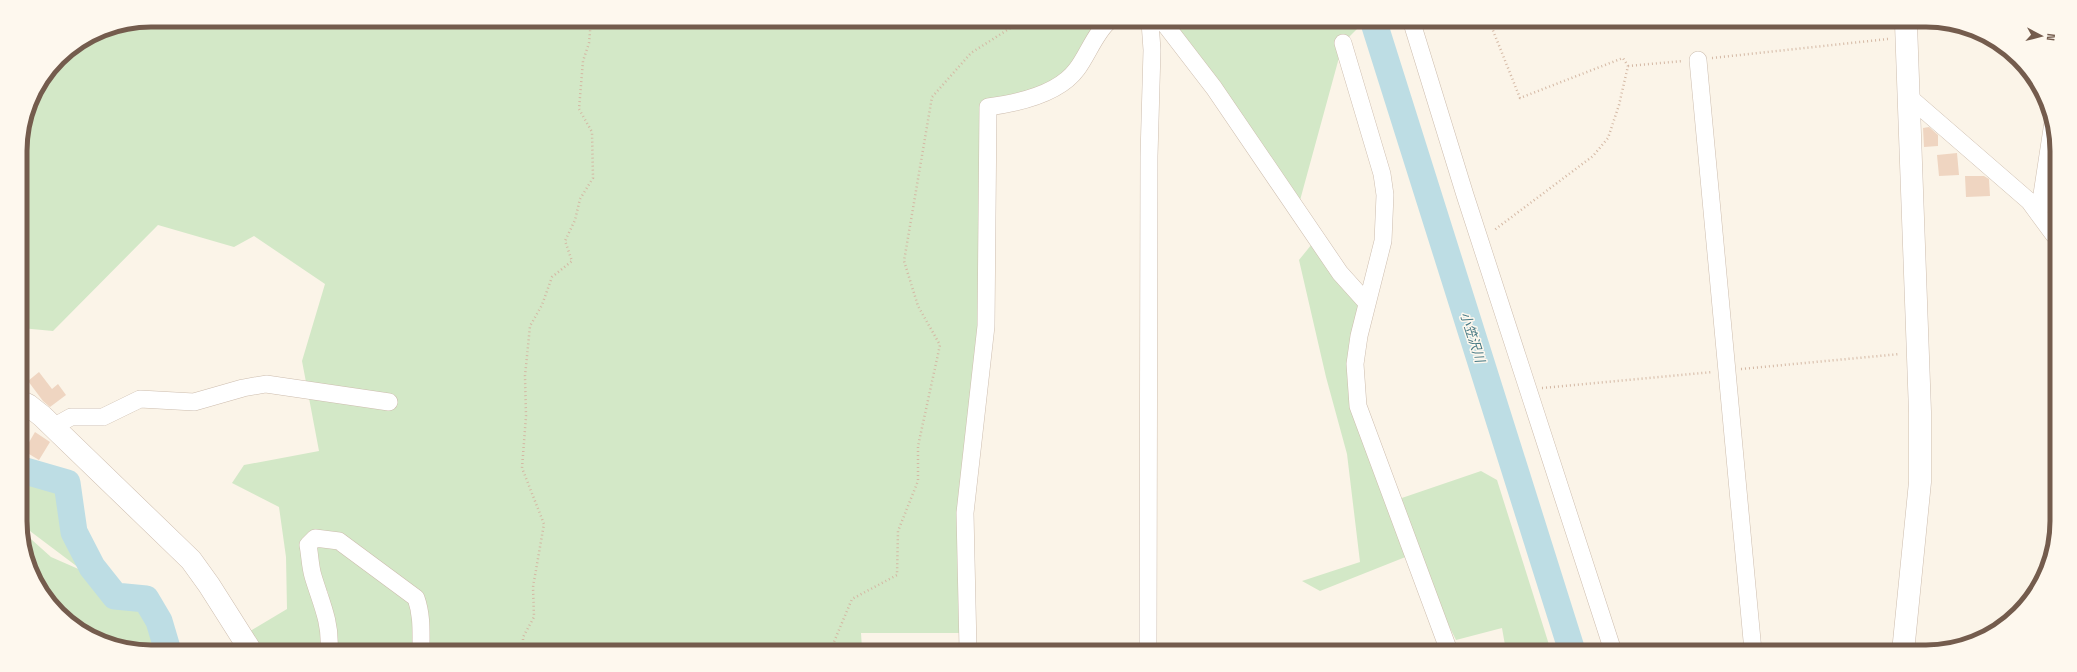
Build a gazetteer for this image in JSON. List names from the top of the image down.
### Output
{
  "water": ["小笠沢川"],
  "north": "right"
}
